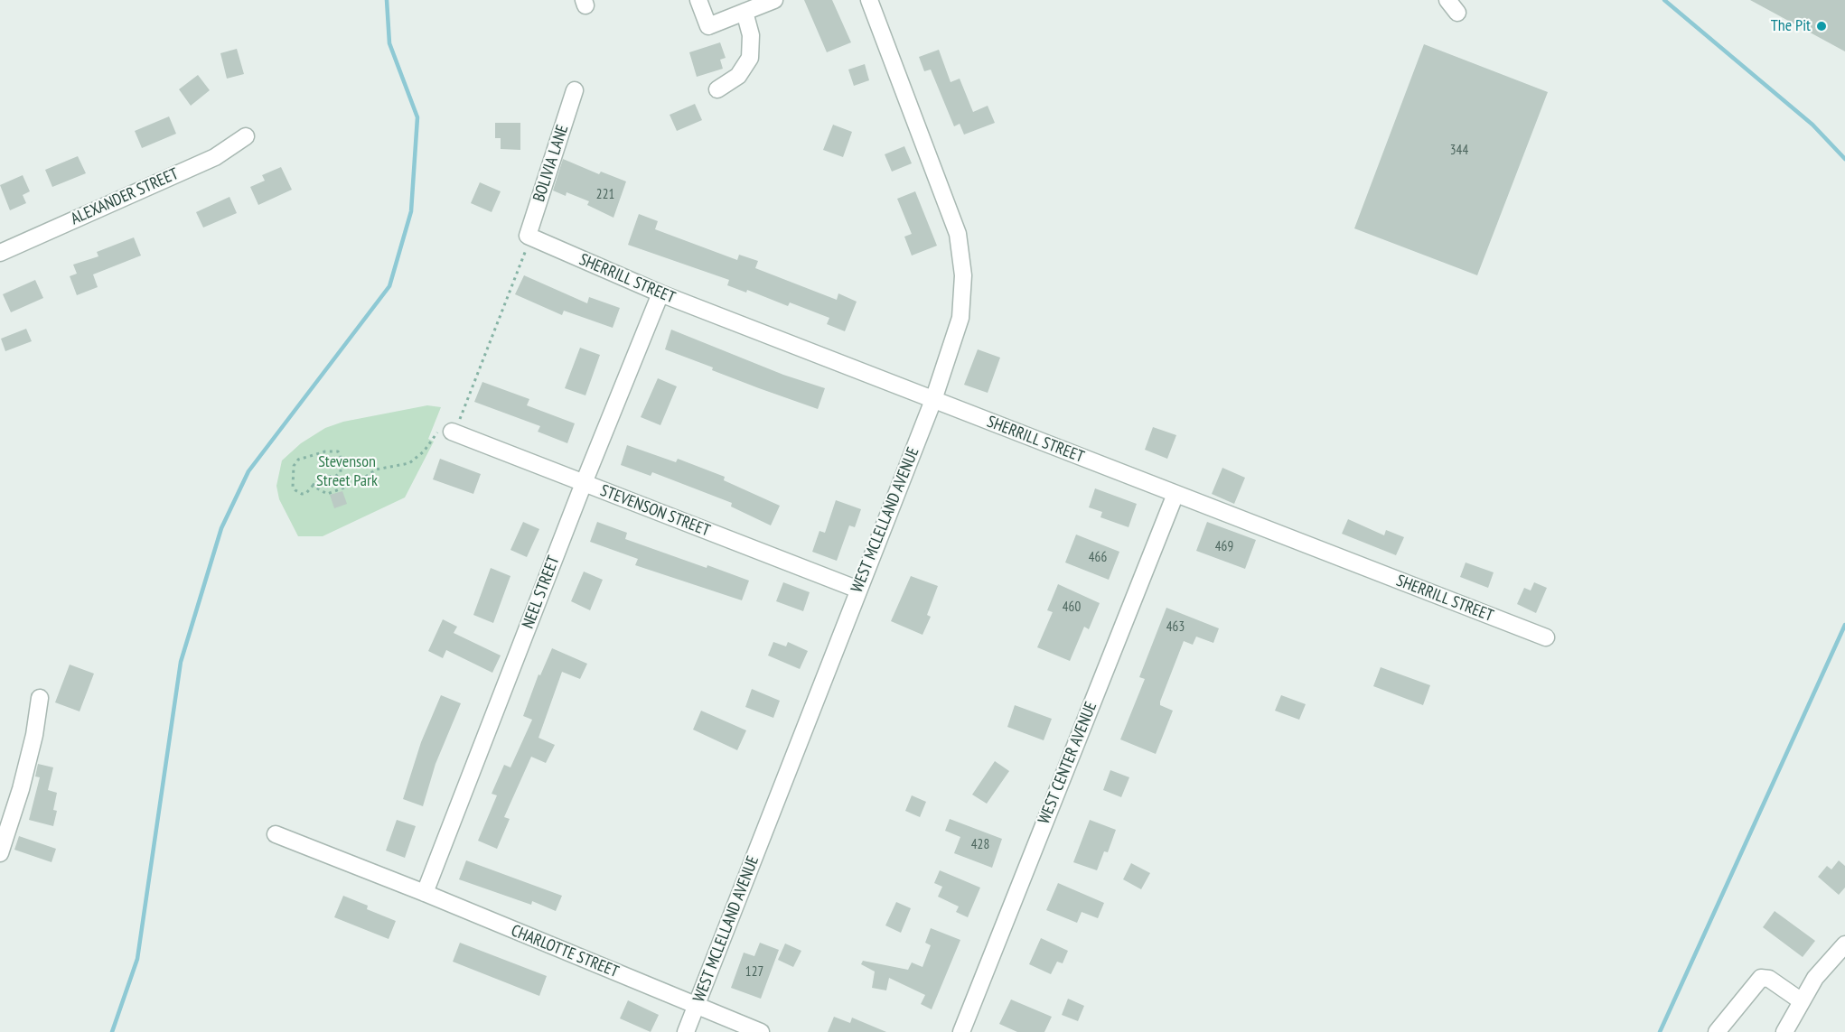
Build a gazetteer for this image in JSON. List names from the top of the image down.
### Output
{
  "streets": {
    "street": [
      "BOLIVIA LANE",
      "ALEXANDER STREET",
      "SHERRILL STREET",
      "STEVENSON STREET",
      "WEST MCLELLAND AVENUE",
      "NEEL STREET",
      "WEST CENTER AVENUE",
      "CHARLOTTE STREET"
    ]
  },
  "crossings": [
    ["BOLIVIA LANE", "SHERRILL STREET"],
    ["SHERRILL STREET", "WEST MCLELLAND AVENUE"],
    ["SHERRILL STREET", "NEEL STREET"],
    ["SHERRILL STREET", "WEST CENTER AVENUE"],
    ["STEVENSON STREET", "WEST MCLELLAND AVENUE"],
    ["STEVENSON STREET", "NEEL STREET"],
    ["WEST MCLELLAND AVENUE", "CHARLOTTE STREET"],
    ["NEEL STREET", "CHARLOTTE STREET"]
  ],
  "parks": ["Stevenson Street Park"],
  "places": ["The Pit"],
  "house_numbers": [
    "344",
    "221",
    "469",
    "466",
    "460",
    "463",
    "428",
    "127"
  ]
}
